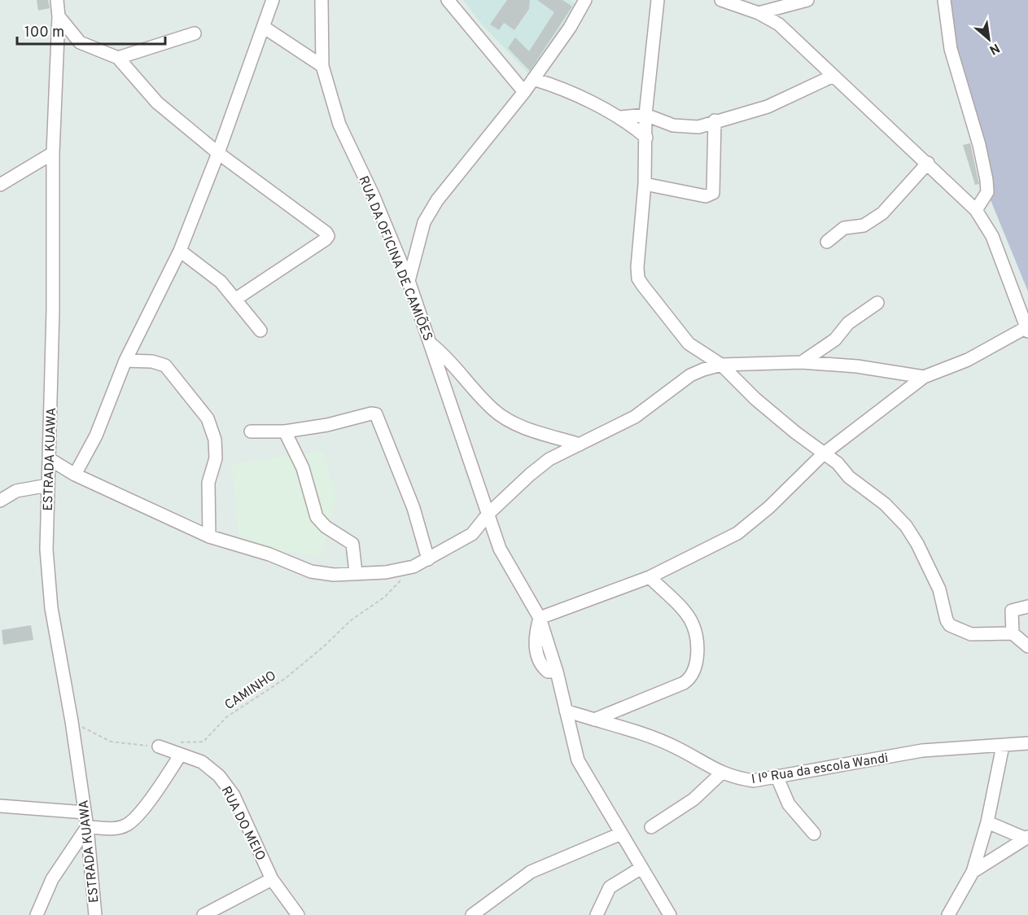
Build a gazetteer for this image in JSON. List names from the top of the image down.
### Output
{
  "streets": {
    "street": [
      "RUA DA OFICINA DE CAMIÕES",
      "ESTRADA KUAWA",
      "I Iº Rua da escola Wandi",
      "RUA DO MEIO"
    ],
    "path": ["CAMINHO"]
  },
  "crossings": [
    ["RUA DA OFICINA DE CAMIÕES", "I Iº Rua da escola Wandi"]
  ],
  "scale_bar": "100 m",
  "north": "bottom right"
}
